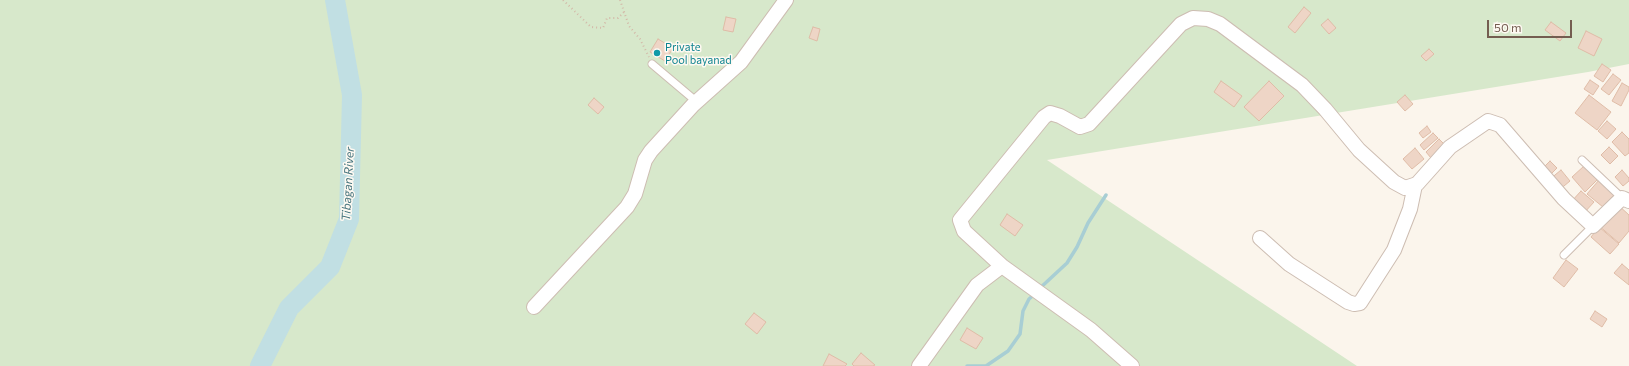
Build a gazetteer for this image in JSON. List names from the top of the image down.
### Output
{
  "water": ["Tibagan River"],
  "places": ["Private Pool bayanad"],
  "scale_bar": "50 m"
}
